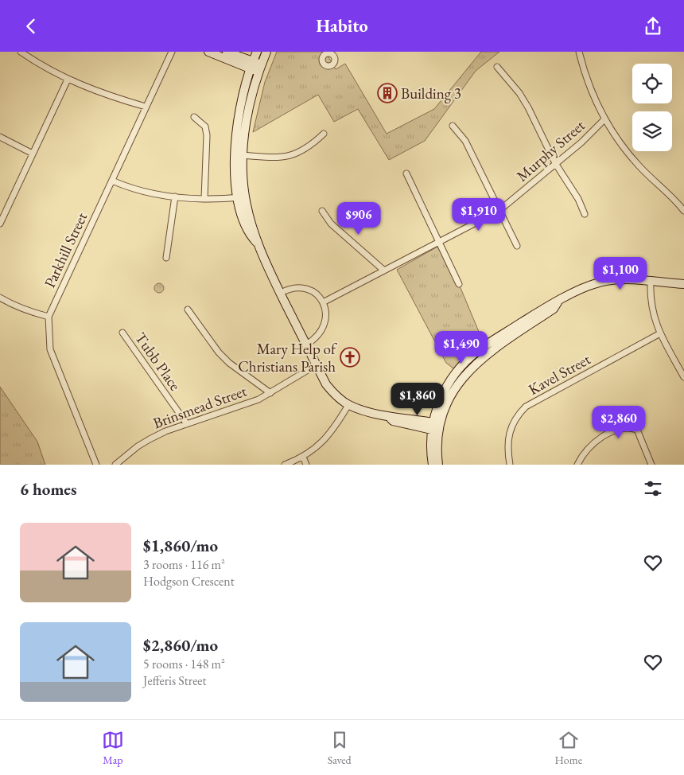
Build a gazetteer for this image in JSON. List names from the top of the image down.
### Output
{
  "streets": {
    "street": [
      "Murphy Street",
      "Parkhill Street",
      "Tubb Place",
      "Kavel Street",
      "Brinsmead Street"
    ]
  },
  "crossings": [
    ["Tubb Place", "Brinsmead Street"]
  ],
  "places": {
    "building": ["Building 3"],
    "church": ["Mary Help of Christians Parish"]
  },
  "page": {
    "header": "Habito",
    "price": [
      "$1,910",
      "$906",
      "$1,100",
      "$1,490",
      "$1,860",
      "$2,860"
    ],
    "heading": "6 homes",
    "list": [
      {
        "name": "$1,860/mo",
        "note": "3 rooms · 116 m² · Hodgson Crescent"
      },
      {
        "name": "$2,860/mo",
        "note": "5 rooms · 148 m² · Jefferis Street"
      }
    ],
    "tabs": ["Map", "Saved", "Home"]
  }
}
